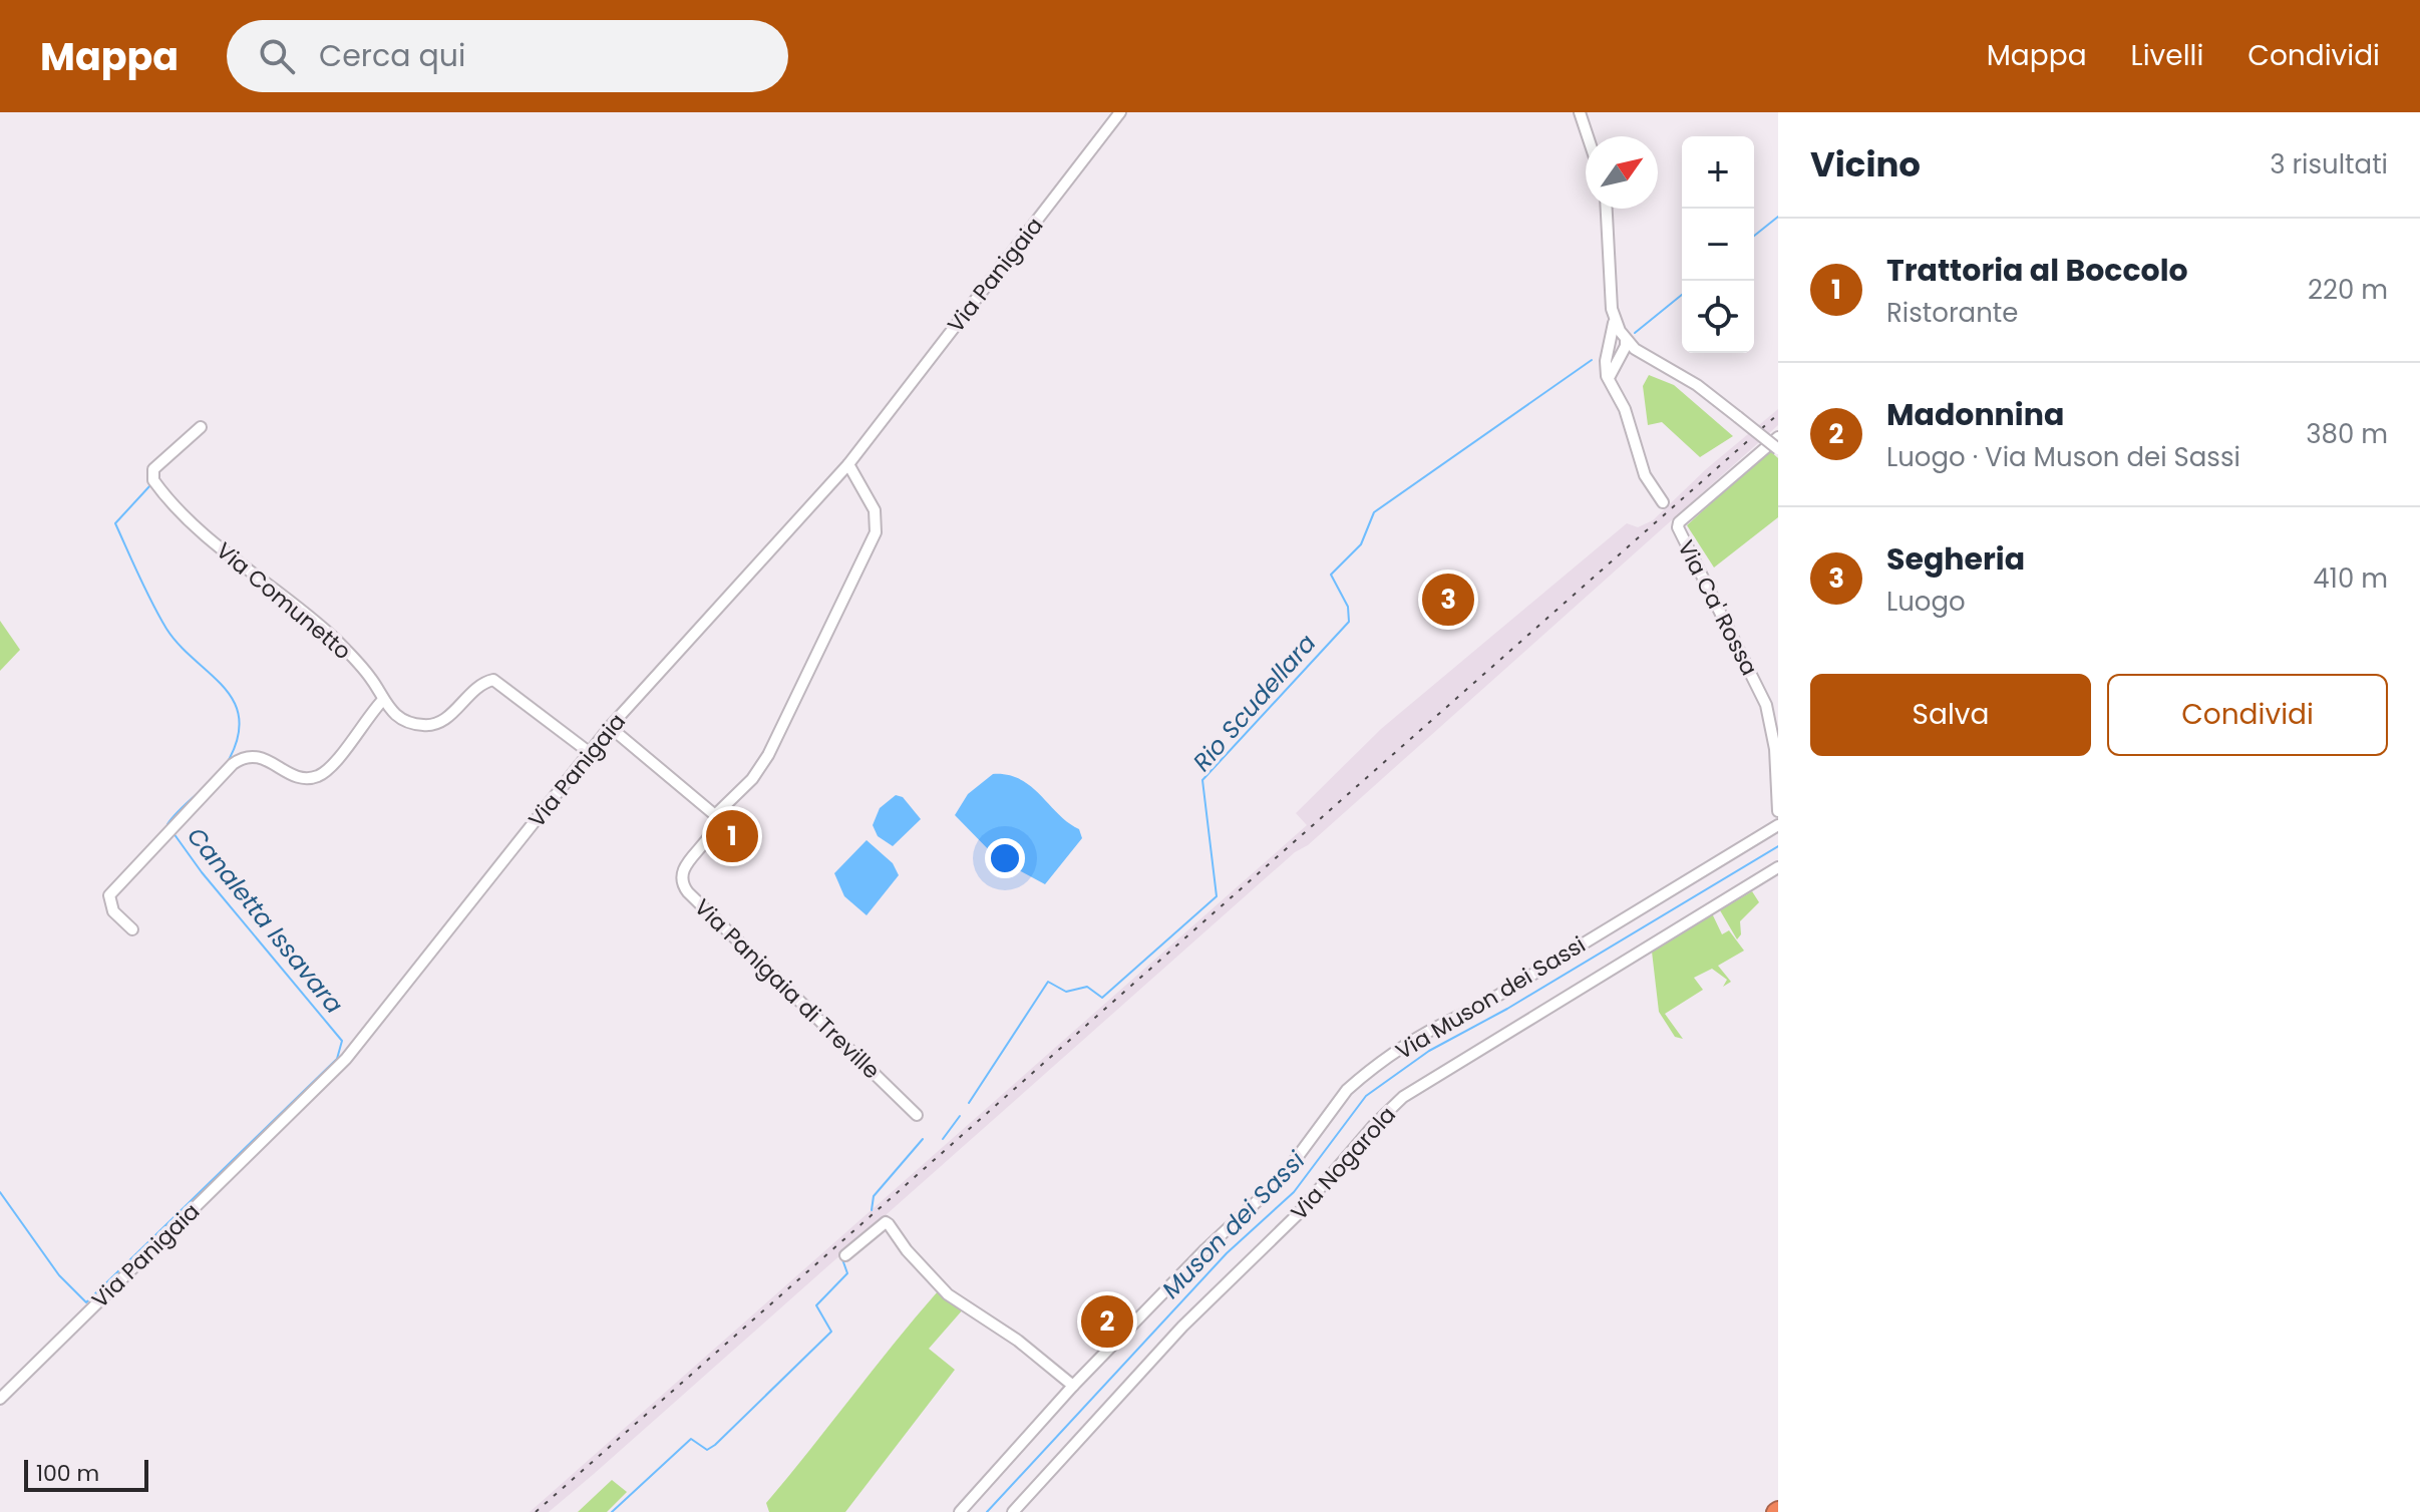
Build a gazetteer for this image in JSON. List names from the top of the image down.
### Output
{
  "streets": {
    "street": [
      "Via Panigaia",
      "Via Comunetto",
      "Via Ca' Rossa",
      "Via Panigaia di Treville",
      "Via Muson dei Sassi",
      "Via Nogarola"
    ]
  },
  "crossings": [
    ["Via Panigaia", "Via Comunetto"],
    ["Via Panigaia", "Via Panigaia di Treville"]
  ],
  "water": ["Rio Scudellara", "Canaletta Issavara", "Muson dei Sassi"],
  "scale_bar": "100 m",
  "north": "top right",
  "page": {
    "header": "Mappa",
    "search": "Cerca qui",
    "nav": ["Mappa", "Livelli", "Condividi"],
    "heading": ["Vicino", "3 risultati"],
    "map_buttons": ["+", "−"],
    "list": [
      {
        "mark": "1",
        "name": "Trattoria al Boccolo",
        "note": "Ristorante",
        "value": "220 m"
      },
      {
        "mark": "2",
        "name": "Madonnina",
        "note": "Luogo · Via Muson dei Sassi",
        "value": "380 m"
      },
      {
        "mark": "3",
        "name": "Segheria",
        "note": "Luogo",
        "value": "410 m"
      }
    ],
    "pins": ["3", "1", "2"],
    "buttons": ["Salva", "Condividi"],
    "scale": "100 m"
  }
}
